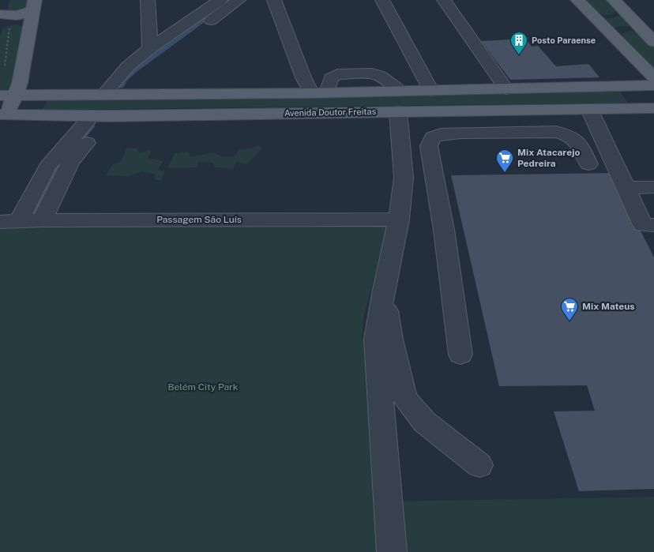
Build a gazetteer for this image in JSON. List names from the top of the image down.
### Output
{
  "streets": {
    "main road": ["Avenida Doutor Freitas"],
    "street": ["Passagem São Luís"]
  },
  "parks": ["Belém City Park"],
  "places": {
    "building": ["Posto Paraense"],
    "supermarket": ["Mix Atacarejo Pedreira", "Mix Mateus"]
  }
}
